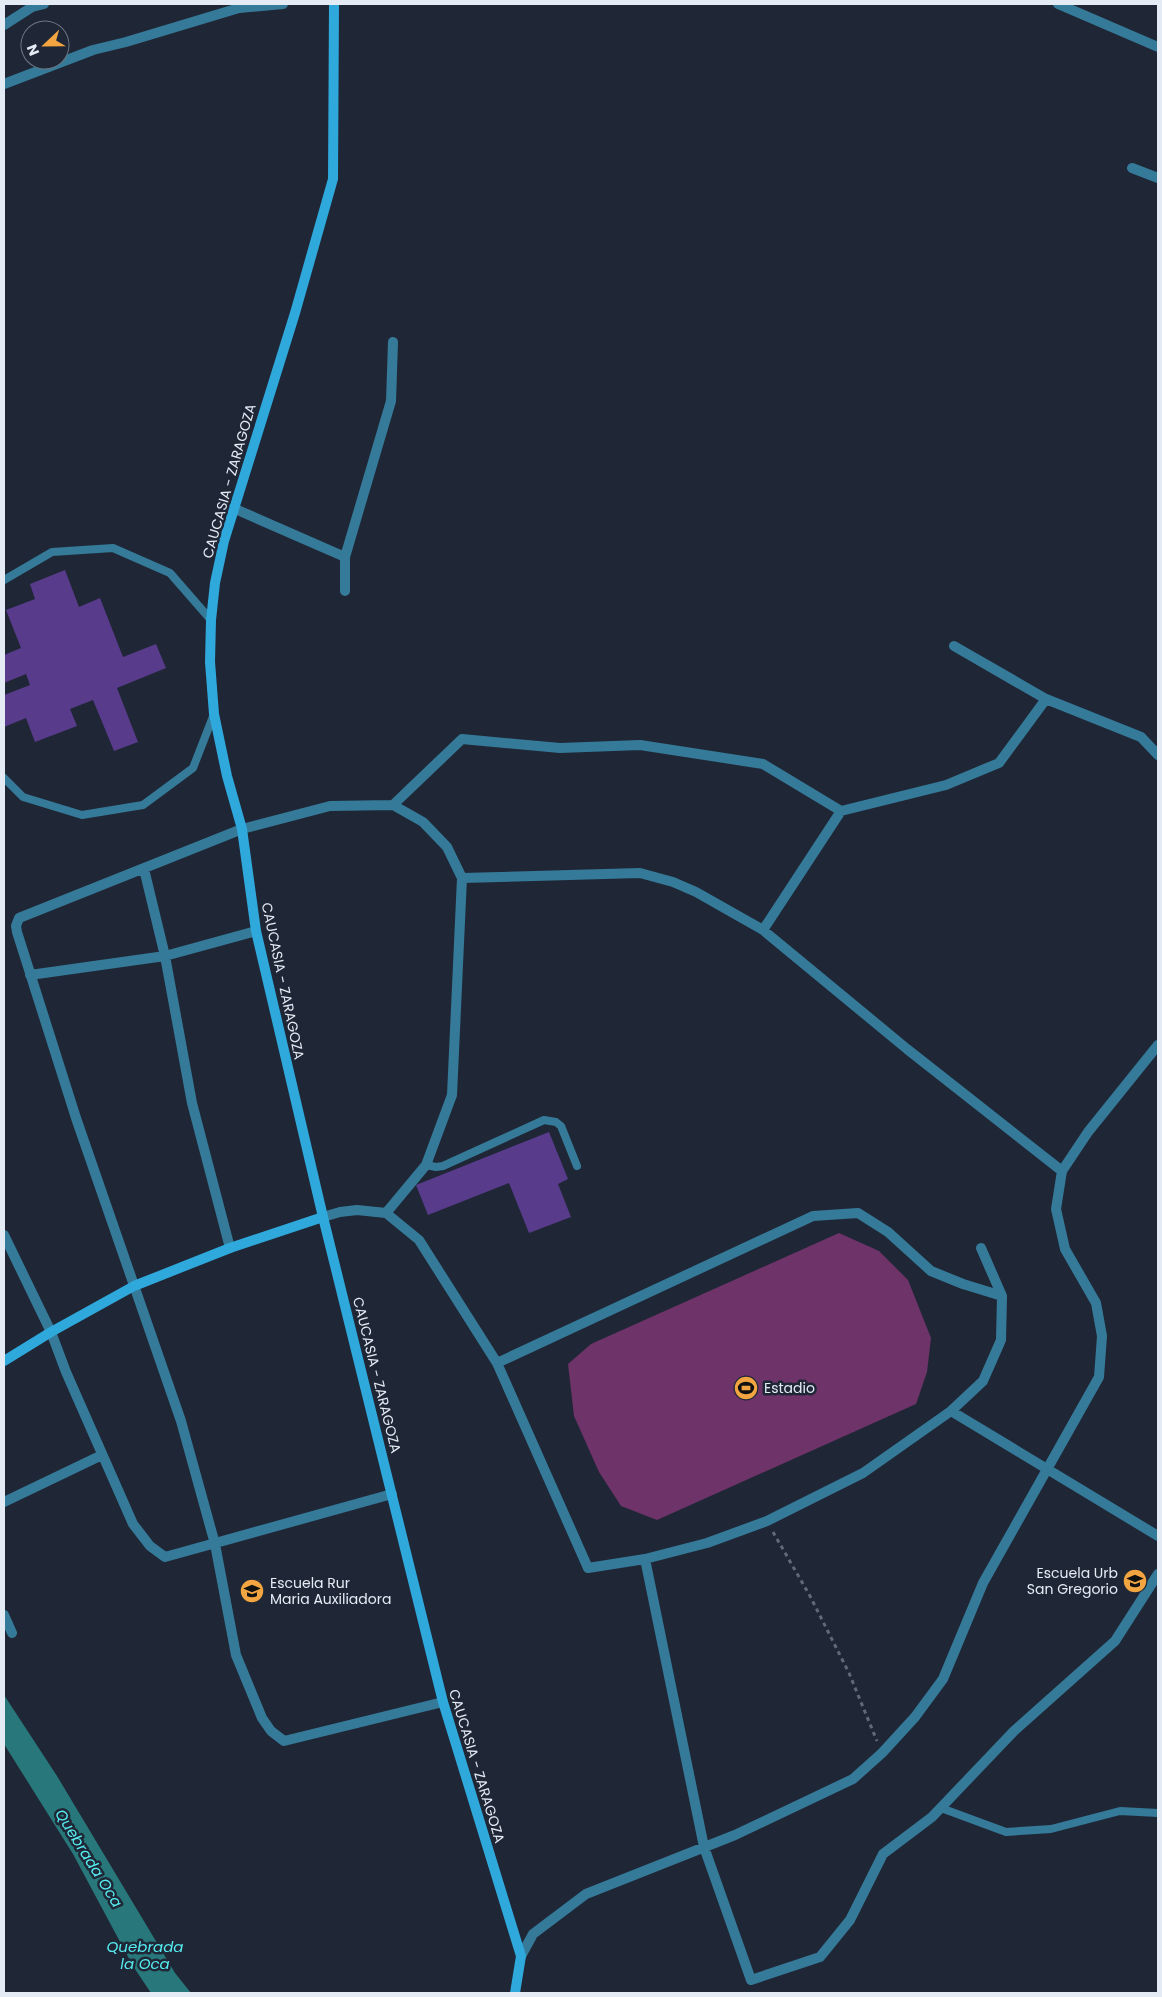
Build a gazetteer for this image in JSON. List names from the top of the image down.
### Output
{
  "streets": {
    "main road": ["CAUCASIA - ZARAGOZA"]
  },
  "water": ["Quebrada Oca", "Quebrada la Oca"],
  "places": {
    "sports": ["Estadio"],
    "school or university": ["Escuela Urb San Gregorio", "Escuela Rur Maria Auxiliadora"]
  },
  "north": "left"
}
